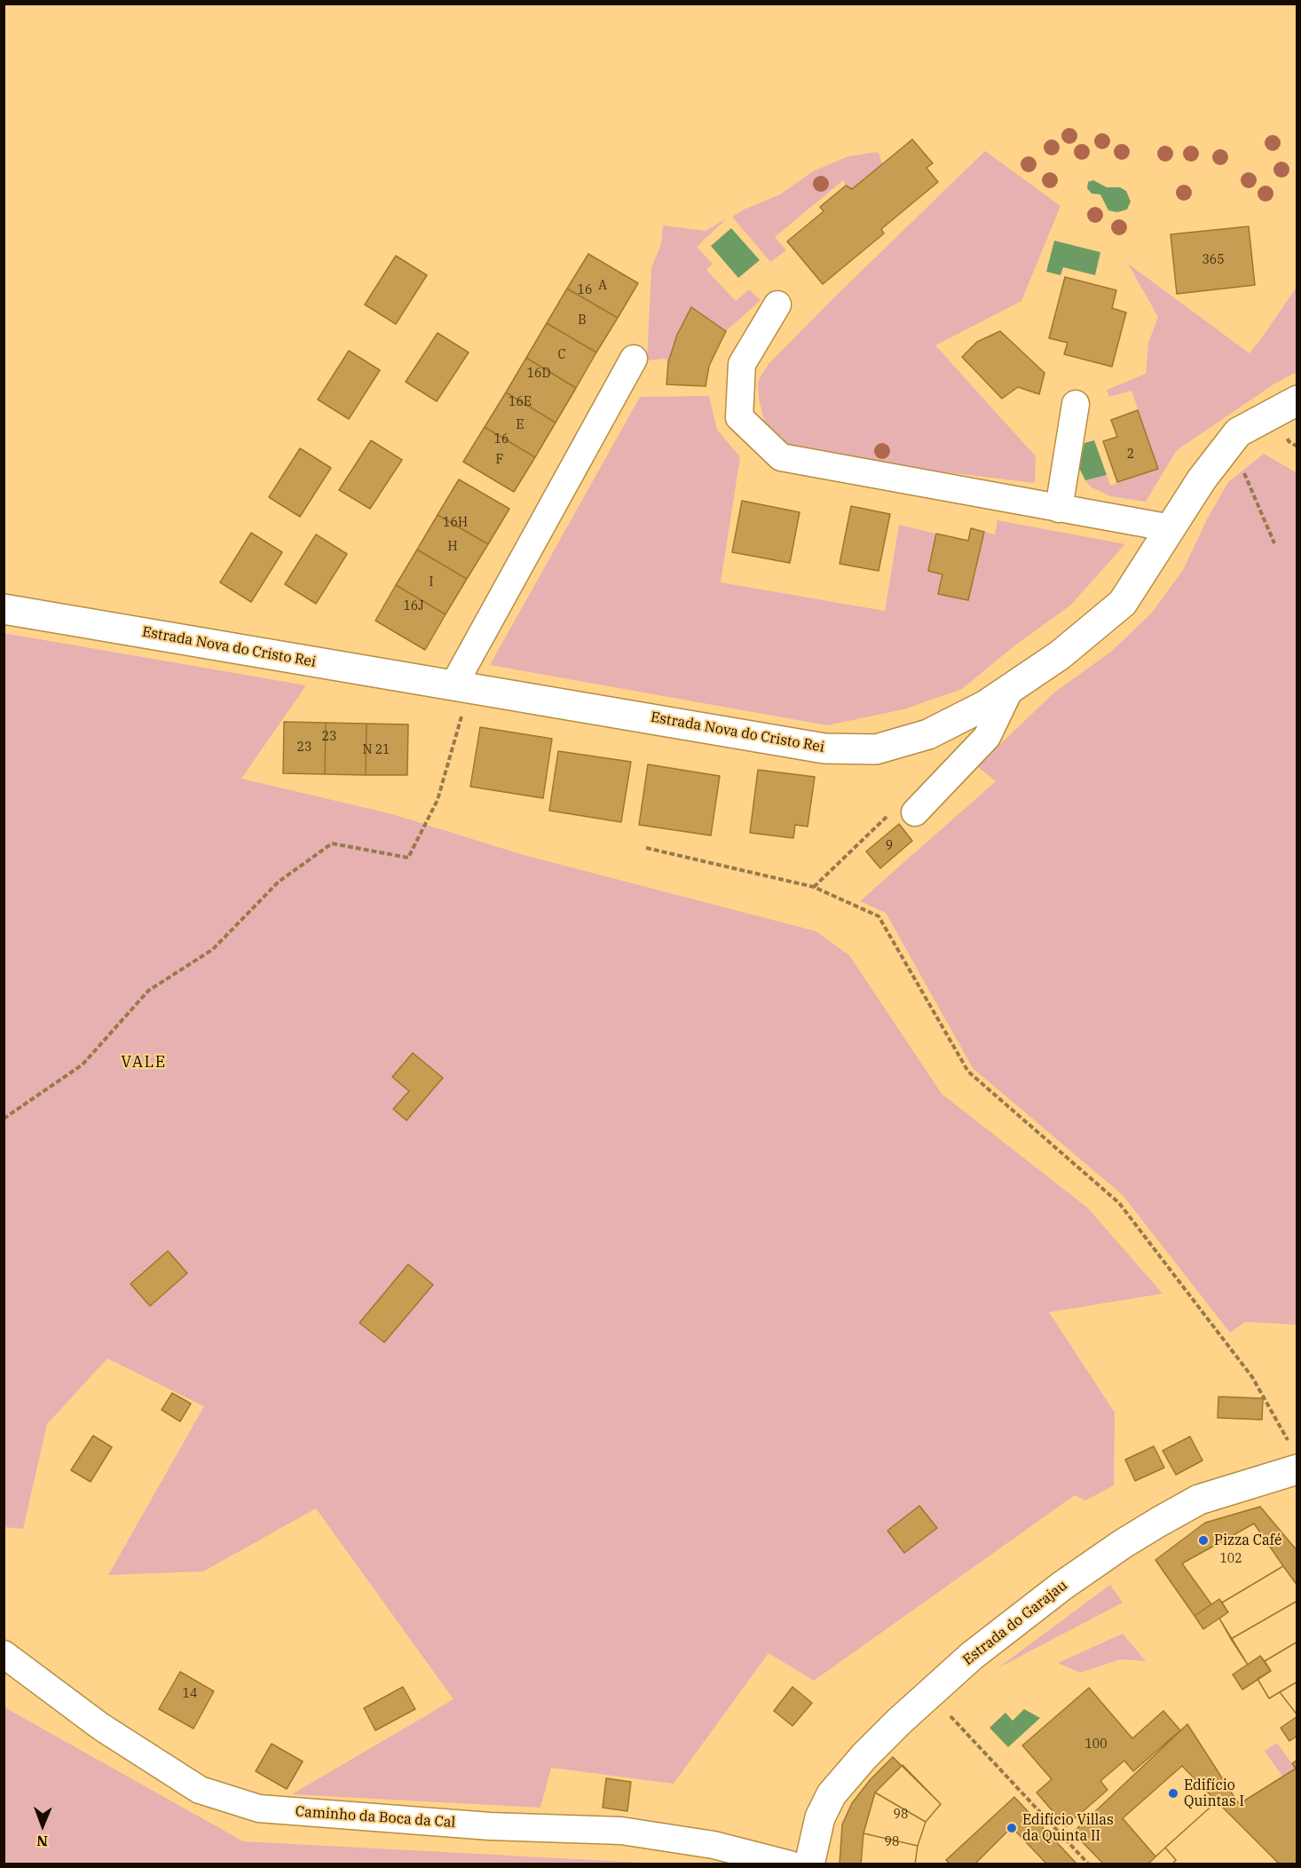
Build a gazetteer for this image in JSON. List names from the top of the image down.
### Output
{
  "streets": {
    "street": ["Estrada Nova do Cristo Rei", "Estrada do Garajau", "Caminho da Boca da Cal"]
  },
  "districts": ["VALE"],
  "places": ["Pizza Café", "Edifício Quintas I", "Edifício Villas da Quinta II"],
  "house_numbers": [
    "365",
    "A",
    "16",
    "B",
    "C",
    "16D",
    "16E",
    "E",
    "16",
    "2",
    "F",
    "16H",
    "H",
    "I",
    "16J",
    "23",
    "23",
    "N 21",
    "9",
    "102",
    "14",
    "100",
    "98",
    "98"
  ],
  "north": "bottom"
}
